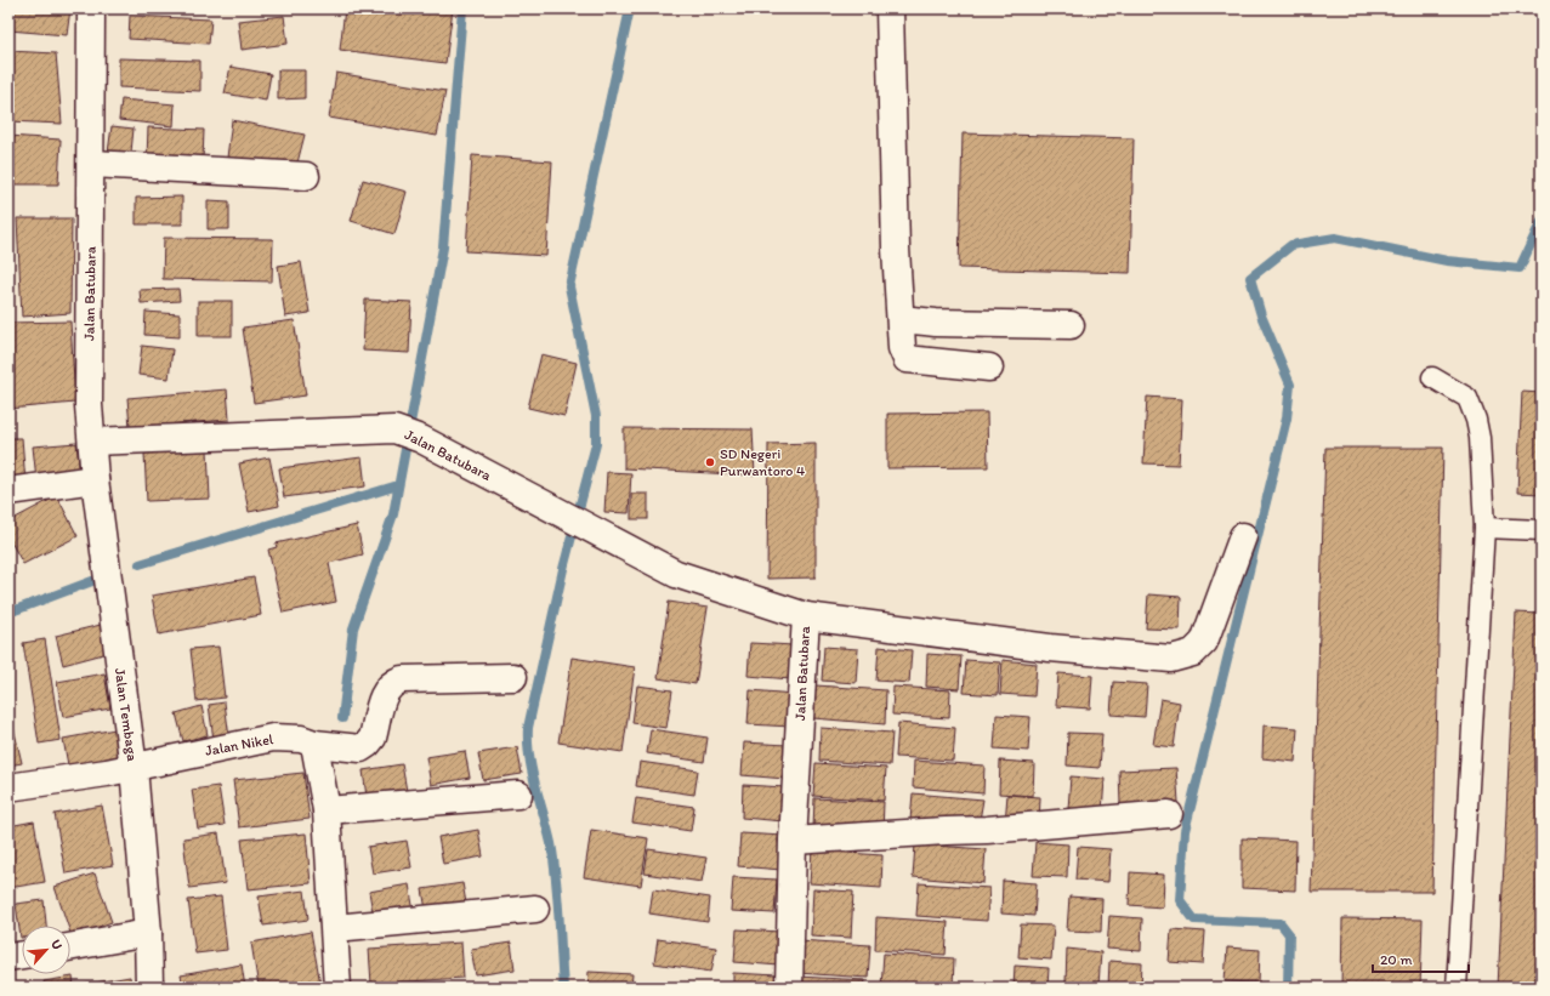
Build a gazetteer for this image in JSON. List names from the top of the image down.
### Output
{
  "streets": {
    "street": ["Jalan Batubara", "Jalan Tembaga", "Jalan Nikel"]
  },
  "crossings": [
    ["Jalan Batubara", "Jalan Tembaga"],
    ["Jalan Tembaga", "Jalan Nikel"]
  ],
  "places": ["SD Negeri Purwantoro 4"],
  "scale_bar": "20 m",
  "north": "top right"
}
